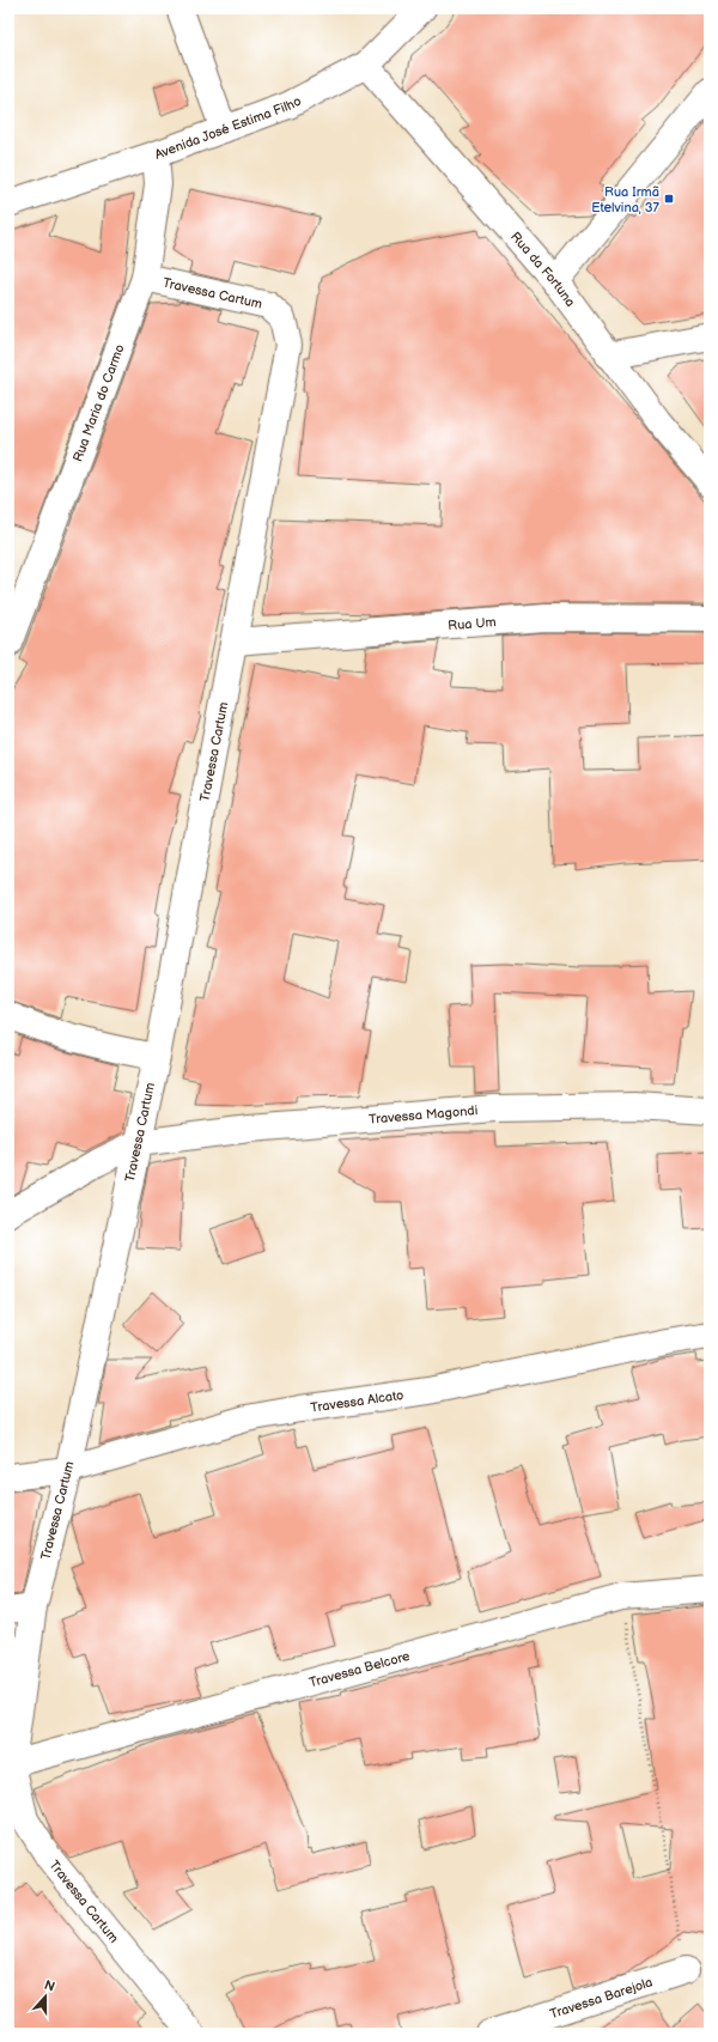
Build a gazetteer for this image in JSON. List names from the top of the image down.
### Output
{
  "streets": {
    "street": [
      "Avenida José Estima Filho",
      "Rua da Fortuna",
      "Travessa Cartum",
      "Rua Maria do Carmo",
      "Rua Um",
      "Travessa Magondi",
      "Travessa Alcato",
      "Travessa Belcore",
      "Travessa Barejola"
    ]
  },
  "crossings": [
    ["Avenida José Estima Filho", "Rua da Fortuna"],
    ["Avenida José Estima Filho", "Rua Maria do Carmo"],
    ["Travessa Cartum", "Rua Maria do Carmo"],
    ["Travessa Cartum", "Rua Um"],
    ["Travessa Cartum", "Travessa Magondi"],
    ["Travessa Cartum", "Travessa Alcato"],
    ["Travessa Cartum", "Travessa Belcore"]
  ],
  "places": {
    "transit": ["Rua Irmã Etelvina, 37"]
  },
  "north": "top"
}
